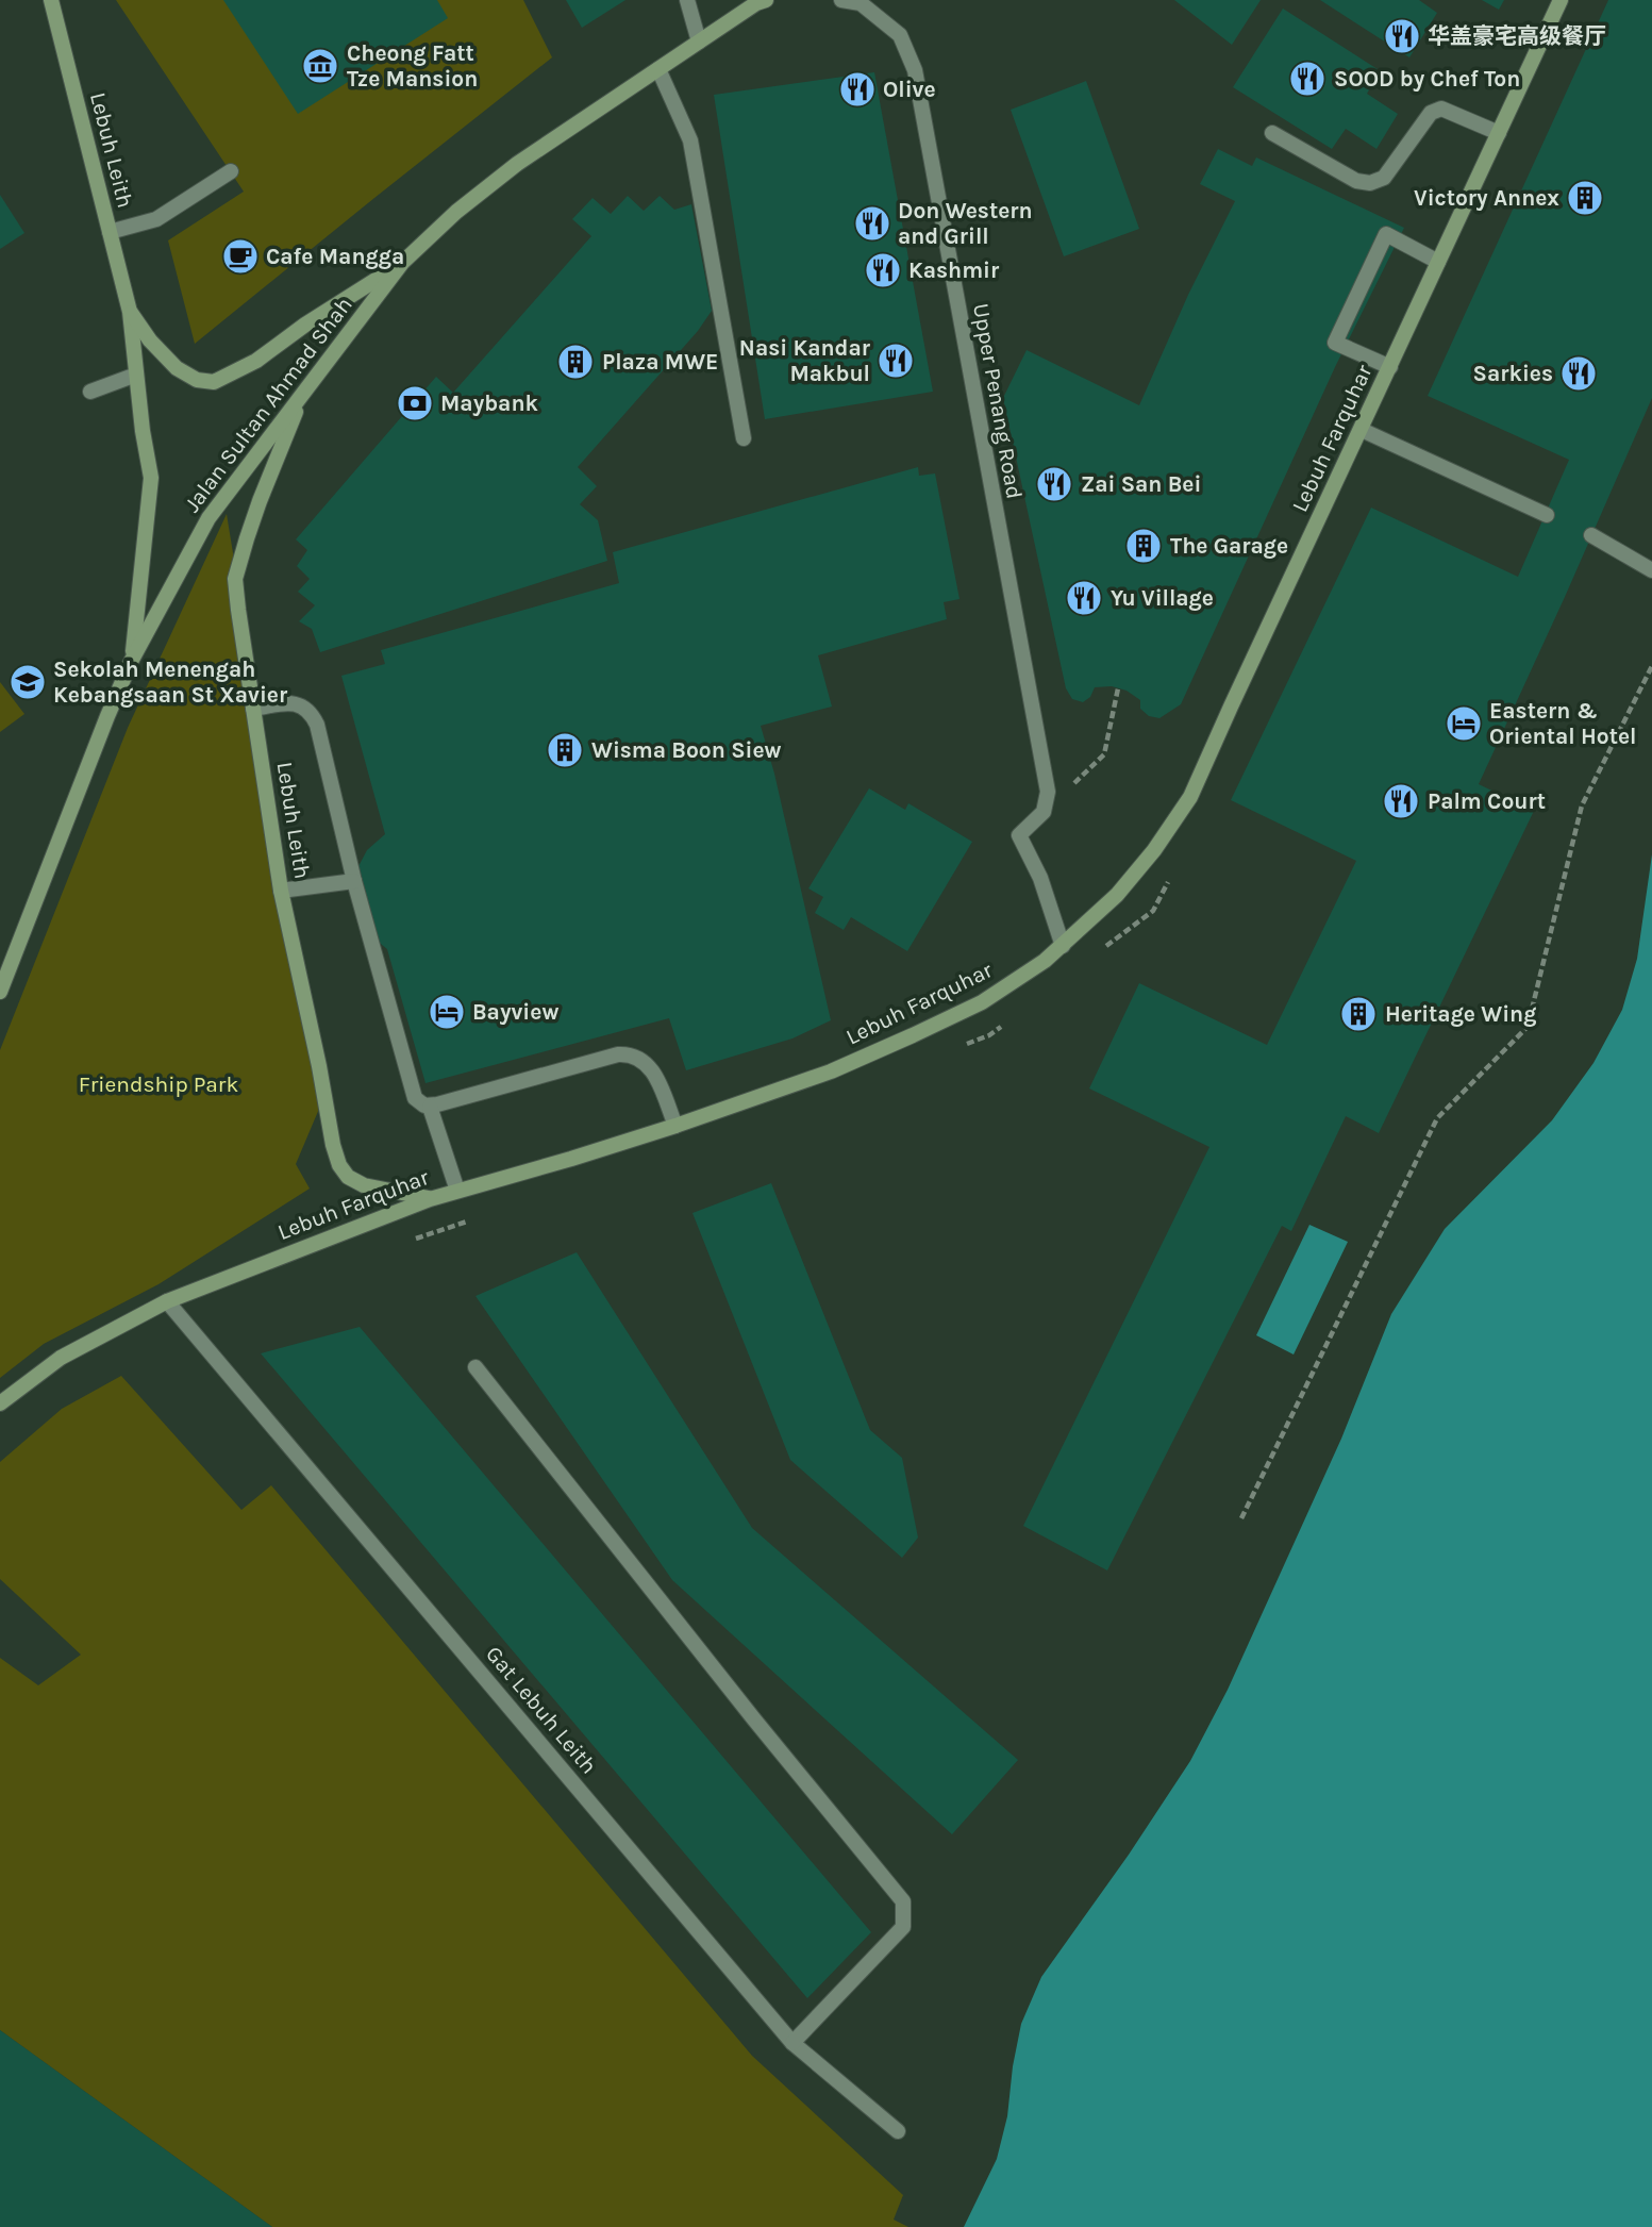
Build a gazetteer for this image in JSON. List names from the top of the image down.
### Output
{
  "streets": {
    "main road": ["Lebuh Leith", "Jalan Sultan Ahmad Shah", "Lebuh Farquhar"],
    "street": ["Upper Penang Road", "Gat Lebuh Leith"]
  },
  "crossings": [
    ["Lebuh Leith", "Jalan Sultan Ahmad Shah"],
    ["Lebuh Leith", "Lebuh Farquhar"],
    ["Lebuh Farquhar", "Gat Lebuh Leith"]
  ],
  "parks": ["Friendship Park"],
  "places": {
    "restaurant": [
      "华盖豪宅高级餐厅",
      "SOOD by Chef Ton",
      "Olive",
      "Don Western and Grill",
      "Kashmir",
      "Nasi Kandar Makbul",
      "Sarkies",
      "Zai San Bei",
      "Yu Village",
      "Palm Court"
    ],
    "museum": ["Cheong Fatt Tze Mansion"],
    "building": [
      "Victory Annex",
      "Plaza MWE",
      "The Garage",
      "Wisma Boon Siew",
      "Heritage Wing"
    ],
    "cafe": ["Cafe Mangga"],
    "bank": ["Maybank"],
    "school or university": ["Sekolah Menengah Kebangsaan St Xavier"],
    "hotel": ["Eastern & Oriental Hotel", "Bayview"]
  }
}
